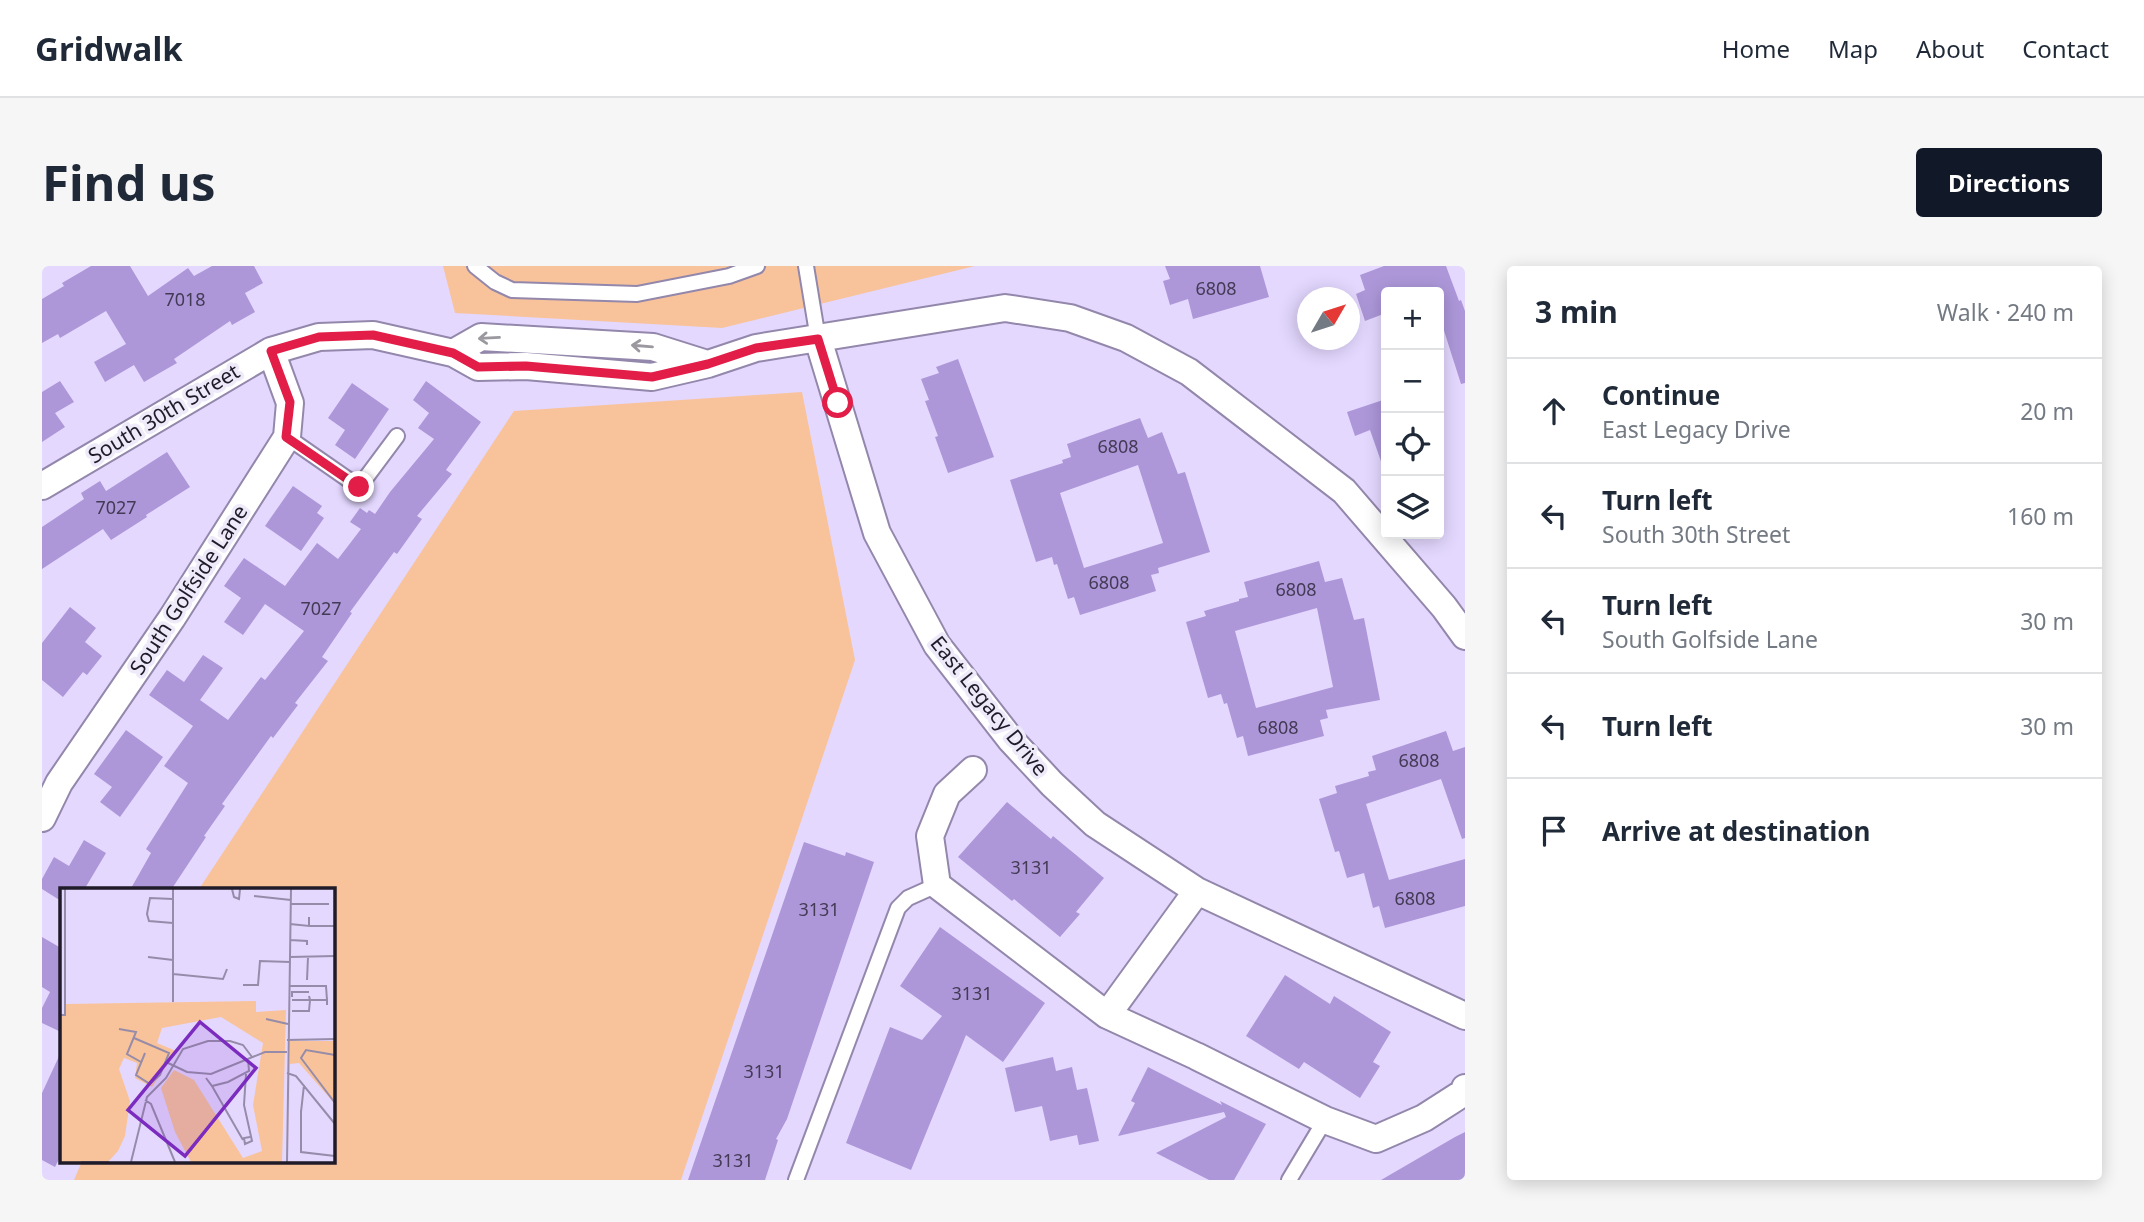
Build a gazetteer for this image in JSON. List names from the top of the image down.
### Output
{
  "streets": {
    "street": ["South 30th Street", "South Golfside Lane", "East Legacy Drive"]
  },
  "crossings": [
    ["South 30th Street", "South Golfside Lane"],
    ["South 30th Street", "East Legacy Drive"]
  ],
  "house_numbers": [
    "6808",
    "7018",
    "6808",
    "7027",
    "6808",
    "6808",
    "7027",
    "6808",
    "6808",
    "3131",
    "6808",
    "3131",
    "3131",
    "3131",
    "3131"
  ],
  "north": "top right",
  "page": {
    "header": "Gridwalk",
    "nav": [
      "Home",
      "Map",
      "About",
      "Contact"
    ],
    "buttons": "Directions",
    "title": "Find us",
    "heading": ["3 min", "Walk · 240 m"],
    "map_buttons": ["+", "−"],
    "list": [
      ["Continue", "East Legacy Drive", "20 m"],
      ["Turn left", "South 30th Street", "160 m"],
      ["Turn left", "South Golfside Lane", "30 m"],
      ["Turn left", "30 m"],
      "Arrive at destination"
    ]
  }
}
